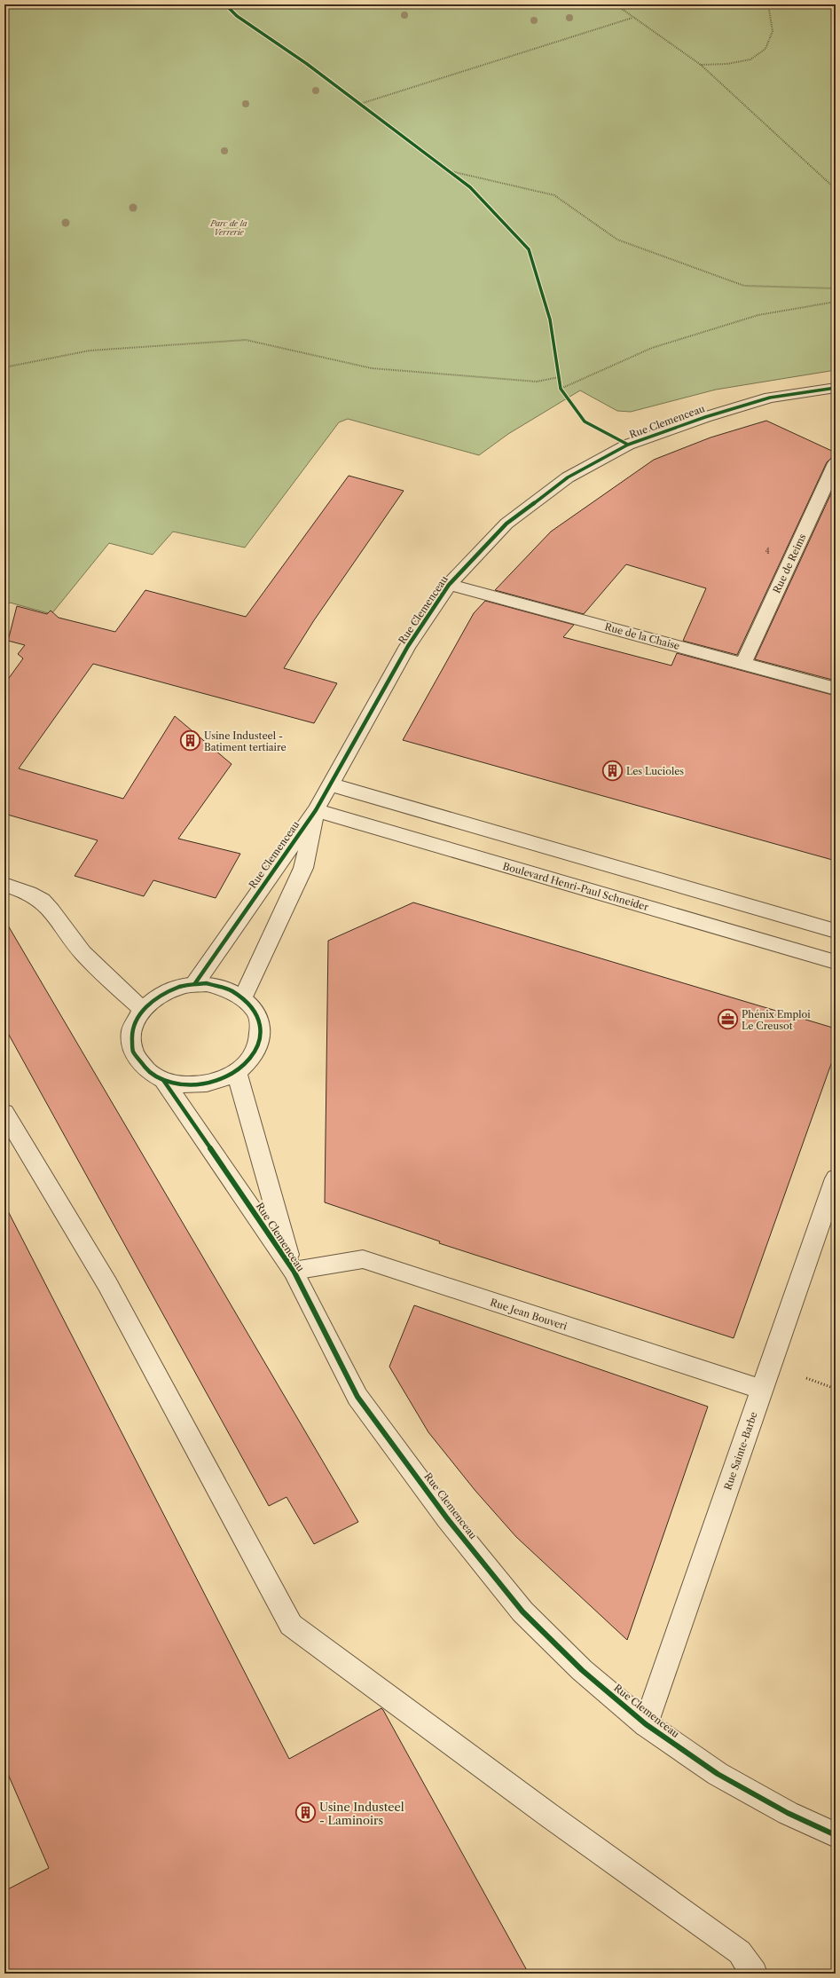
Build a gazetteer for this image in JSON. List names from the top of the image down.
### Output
{
  "streets": {
    "street": [
      "Rue Clemenceau",
      "Rue de Reims",
      "Rue de la Chaise",
      "Boulevard Henri-Paul Schneider",
      "Rue Jean Bouveri",
      "Rue Sainte-Barbe"
    ]
  },
  "crossings": [
    ["Rue Clemenceau", "Rue de la Chaise"],
    ["Rue Clemenceau", "Boulevard Henri-Paul Schneider"],
    ["Rue Clemenceau", "Rue Jean Bouveri"],
    ["Rue Clemenceau", "Rue Sainte-Barbe"],
    ["Rue de Reims", "Rue de la Chaise"],
    ["Rue Jean Bouveri", "Rue Sainte-Barbe"]
  ],
  "parks": ["Parc de la Verrerie"],
  "places": {
    "building": ["Usine Industeel - Batiment tertiaire", "Les Lucioles", "Usine Industeel - Laminoirs"],
    "office": ["Phénix Emploi Le Creusot"]
  },
  "house_numbers": ["4"]
}
